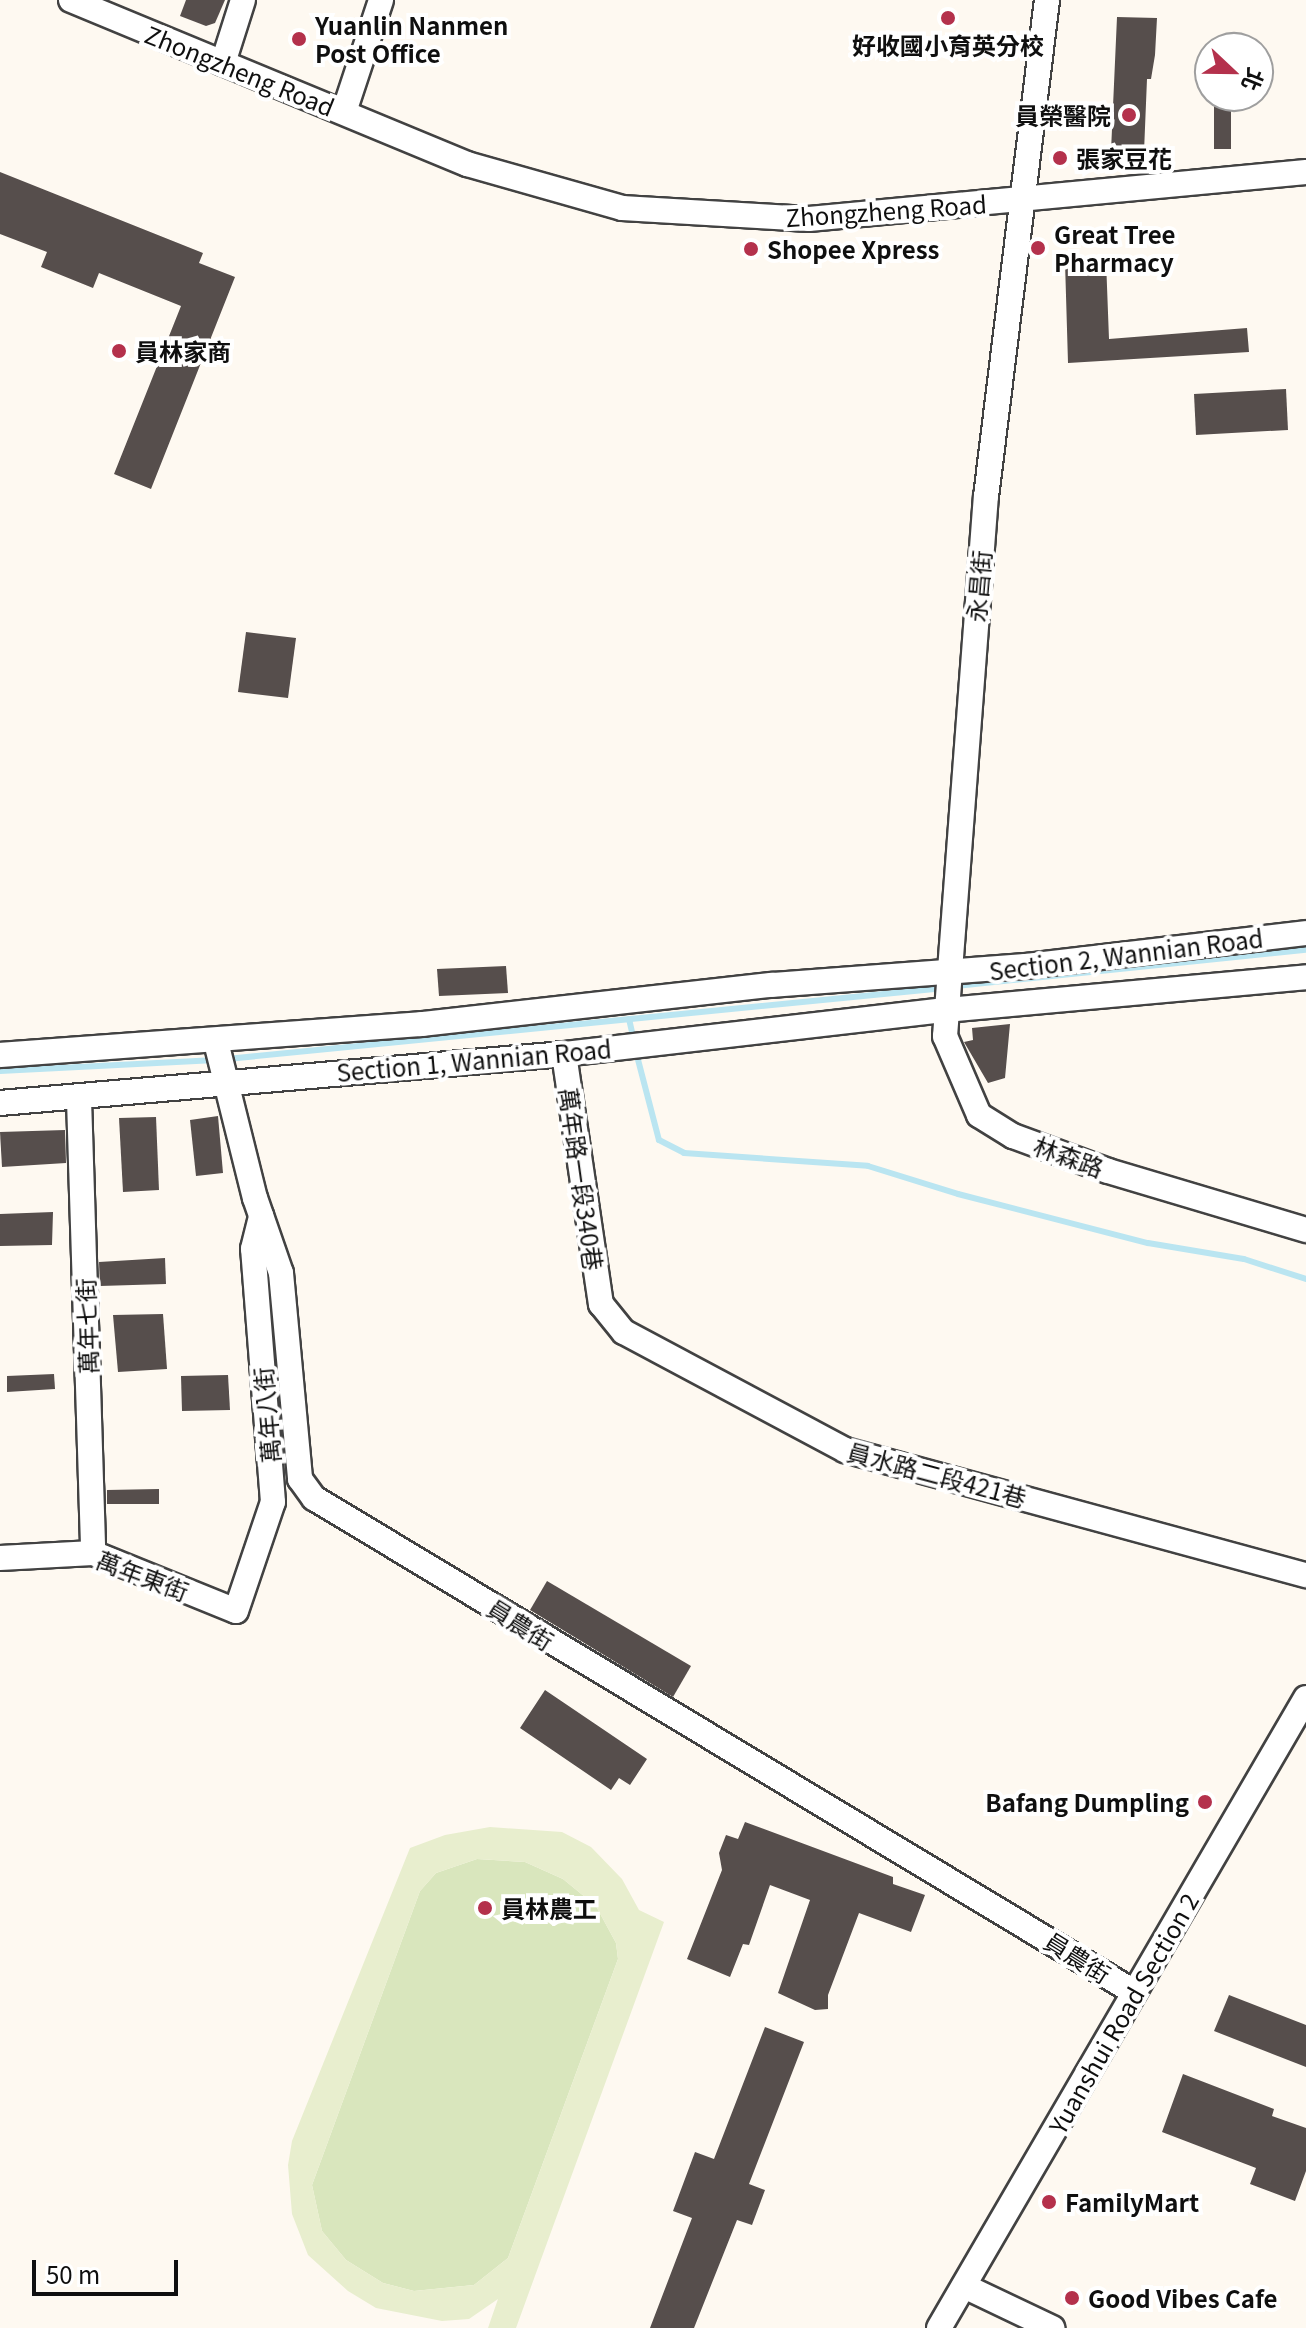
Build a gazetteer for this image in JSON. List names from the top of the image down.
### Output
{
  "streets": {
    "street": [
      "Zhongzheng Road",
      "永昌街",
      "Section 2, Wannian Road",
      "Section 1, Wannian Road",
      "林森路",
      "萬年路一段340巷",
      "萬年七街",
      "萬年八街",
      "員水路二段421巷",
      "萬年東街",
      "員農街",
      "Yuanshui Road Section 2"
    ]
  },
  "crossings": [
    ["Zhongzheng Road", "永昌街"],
    ["永昌街", "Section 2, Wannian Road"],
    ["永昌街", "Section 1, Wannian Road"],
    ["永昌街", "林森路"],
    ["Section 2, Wannian Road", "Section 1, Wannian Road"],
    ["Section 2, Wannian Road", "林森路"],
    ["Section 1, Wannian Road", "林森路"],
    ["Section 1, Wannian Road", "萬年路一段340巷"],
    ["Section 1, Wannian Road", "萬年七街"],
    ["Section 1, Wannian Road", "員農街"],
    ["萬年路一段340巷", "員水路二段421巷"],
    ["萬年七街", "萬年東街"],
    ["萬年八街", "萬年東街"],
    ["萬年八街", "員農街"],
    ["員農街", "Yuanshui Road Section 2"]
  ],
  "places": [
    "好收國小育英分校",
    "Yuanlin Nanmen Post Office",
    "員榮醫院",
    "張家豆花",
    "Great Tree Pharmacy",
    "Shopee Xpress",
    "員林家商",
    "Bafang Dumpling",
    "員林農工",
    "FamilyMart",
    "Good Vibes Cafe"
  ],
  "scale_bar": "50 m",
  "north": "right"
}
